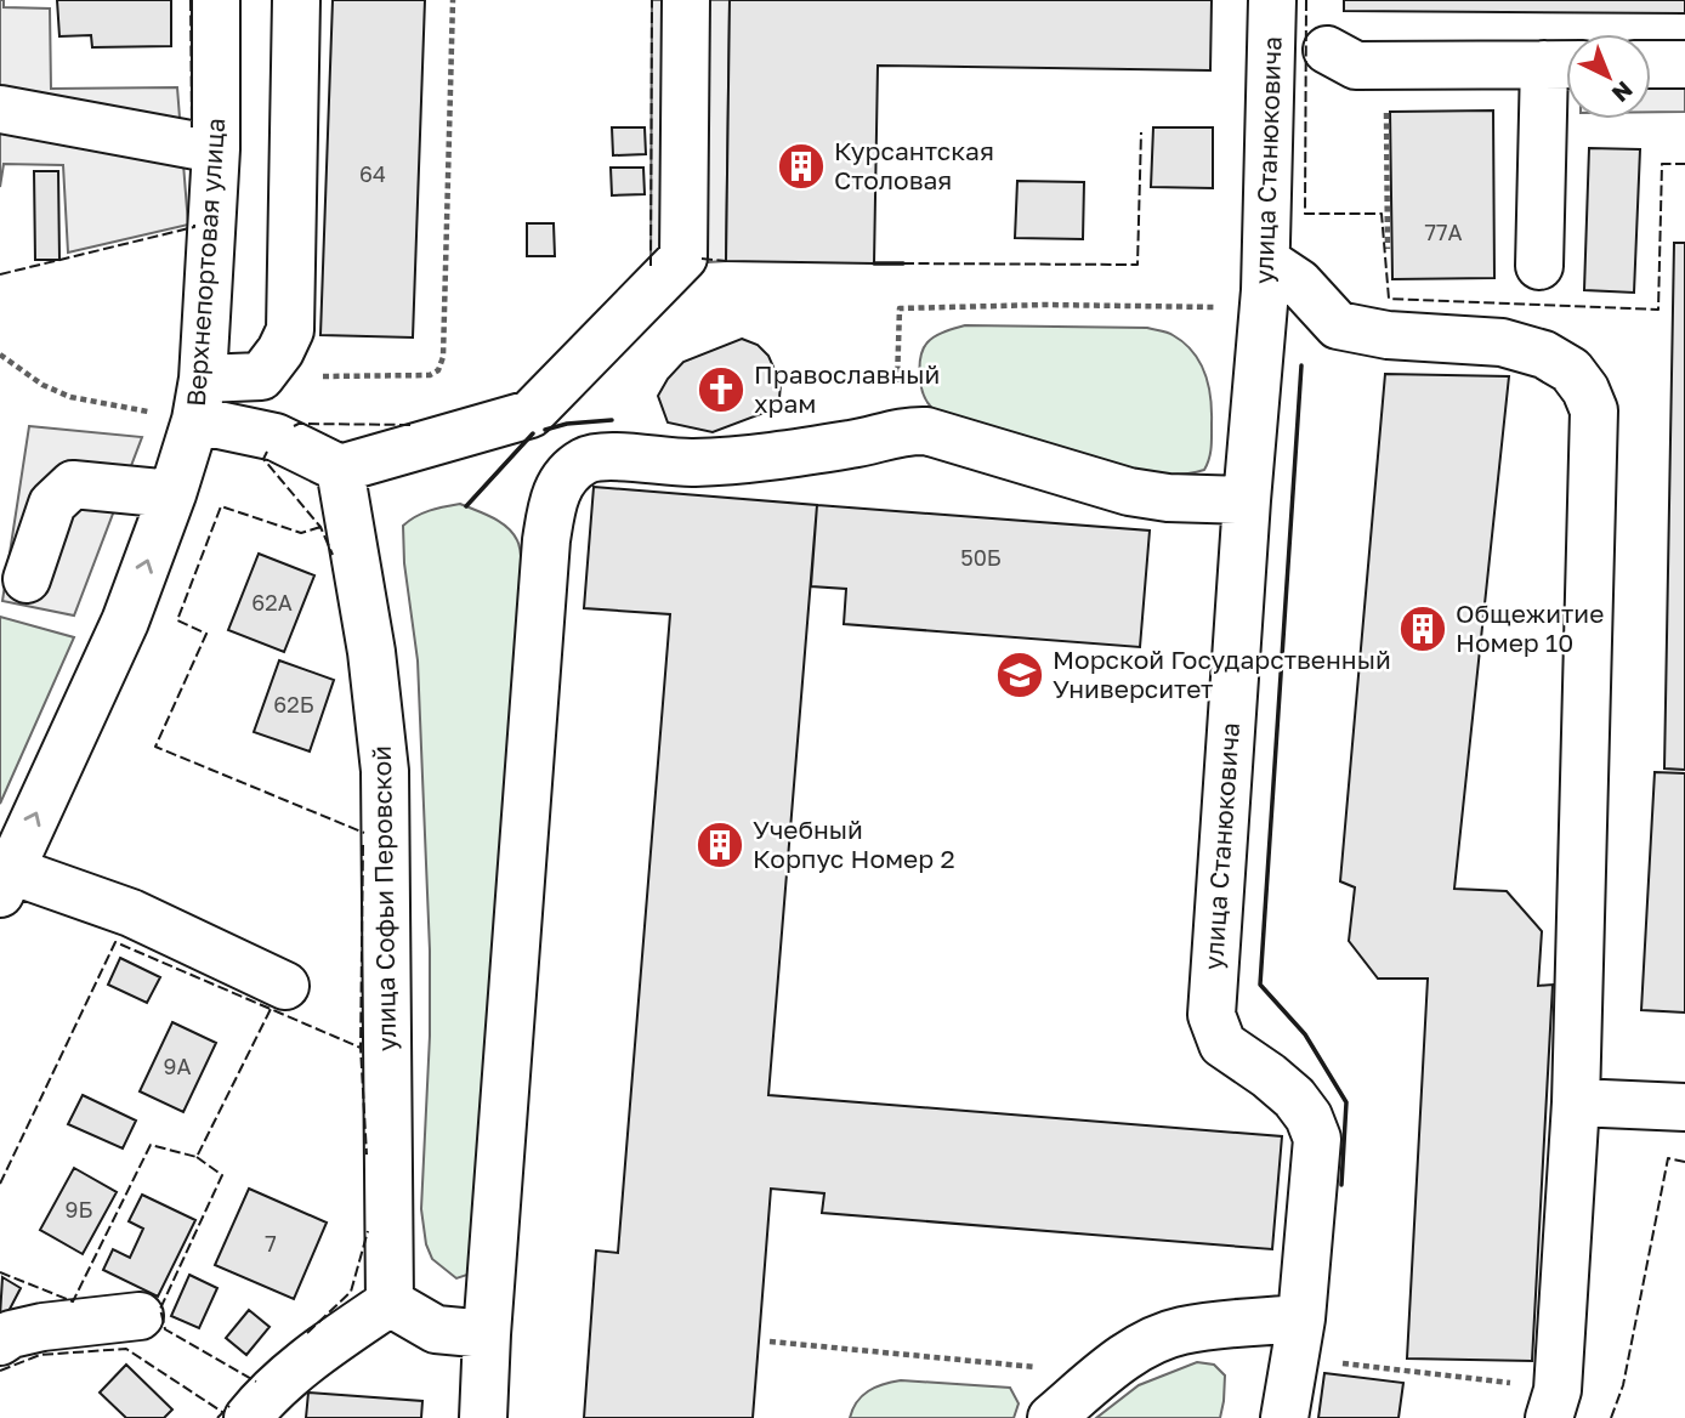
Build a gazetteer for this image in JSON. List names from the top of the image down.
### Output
{
  "streets": {
    "street": ["улица Станюковича", "Верхнепортовая улица", "улица Софьи Перовской"]
  },
  "one_way": ["Верхнепортовая улица"],
  "places": {
    "building": ["Курсантская Столовая", "Общежитие Номер 10", "Учебный Корпус Номер 2"],
    "church": ["Православный храм"],
    "school or university": ["Морской Государственный Университет"]
  },
  "house_numbers": [
    "64",
    "77А",
    "50Б",
    "62А",
    "62Б",
    "9А",
    "9Б",
    "7"
  ],
  "north": "bottom right"
}
